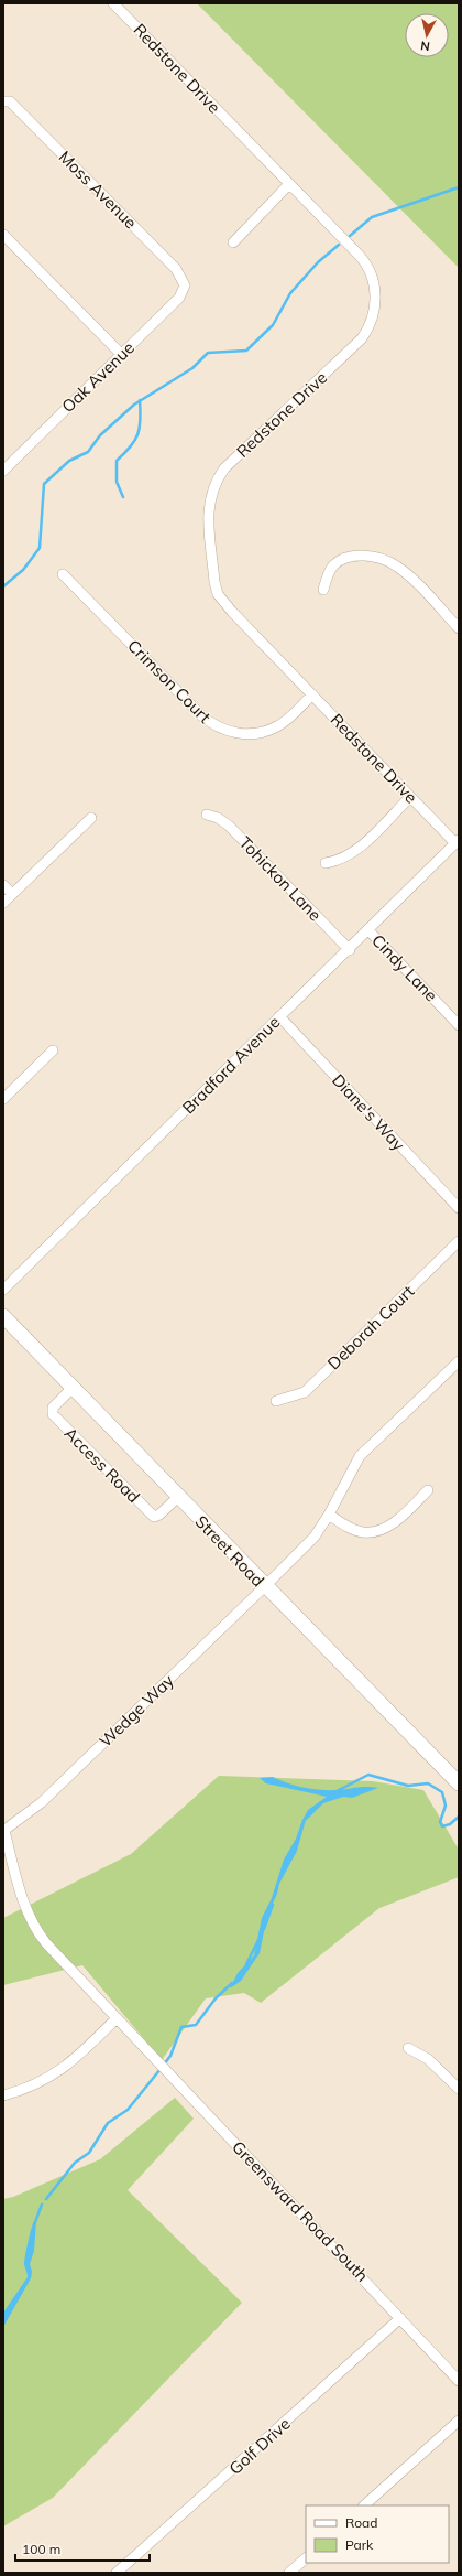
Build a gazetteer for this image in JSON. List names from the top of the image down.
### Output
{
  "streets": {
    "main road": ["Street Road"],
    "street": [
      "Redstone Drive",
      "Moss Avenue",
      "Oak Avenue",
      "Crimson Court",
      "Tohickon Lane",
      "Cindy Lane",
      "Bradford Avenue",
      "Diane's Way",
      "Deborah Court",
      "Access Road",
      "Wedge Way",
      "Greensward Road South",
      "Golf Drive"
    ]
  },
  "crossings": [
    ["Redstone Drive", "Crimson Court"],
    ["Redstone Drive", "Bradford Avenue"],
    ["Moss Avenue", "Oak Avenue"],
    ["Tohickon Lane", "Bradford Avenue"],
    ["Cindy Lane", "Bradford Avenue"],
    ["Bradford Avenue", "Diane's Way"],
    ["Access Road", "Street Road"],
    ["Street Road", "Wedge Way"],
    ["Wedge Way", "Greensward Road South"],
    ["Greensward Road South", "Golf Drive"]
  ],
  "legend": ["Road", "Park"],
  "scale_bar": "100 m",
  "north": "bottom"
}
